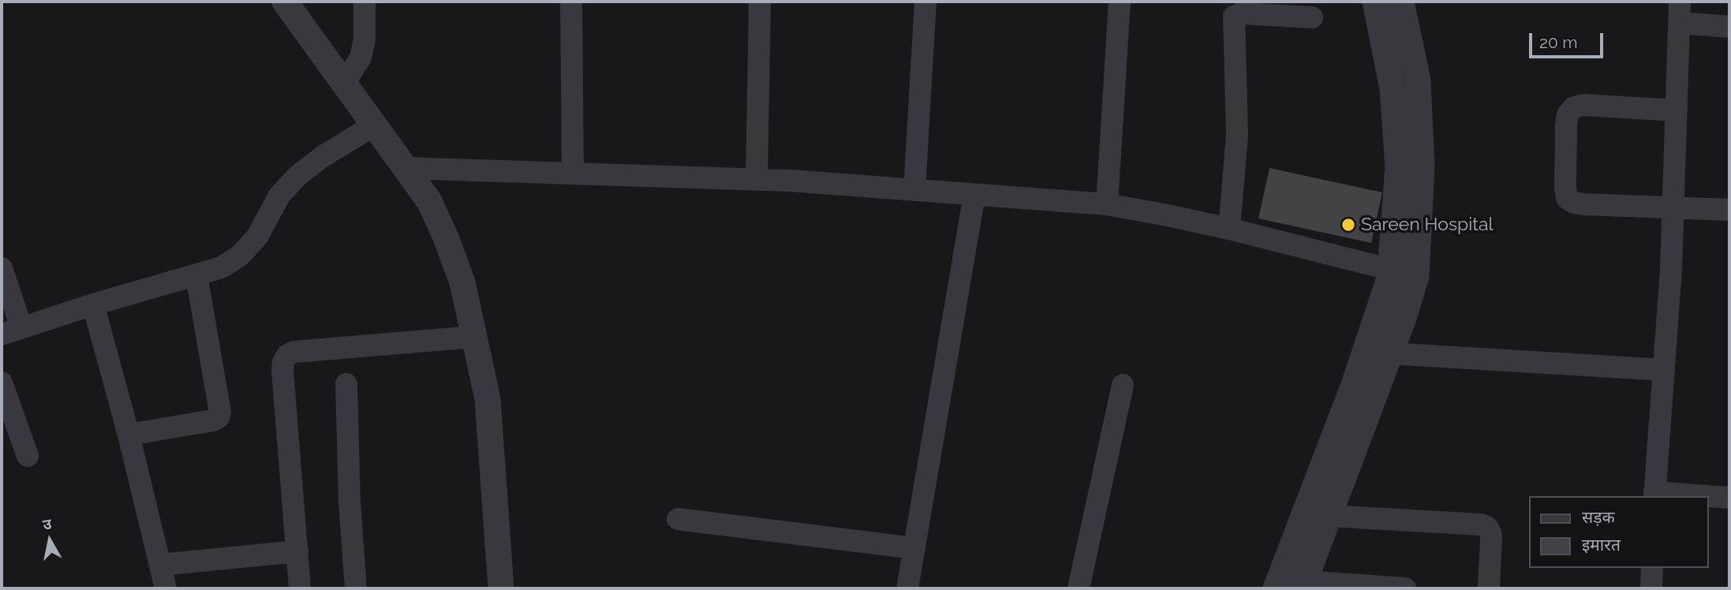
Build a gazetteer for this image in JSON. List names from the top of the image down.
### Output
{
  "places": ["Sareen Hospital"],
  "legend": ["सड़क", "इमारत"],
  "scale_bar": "20 m",
  "north": "top"
}
